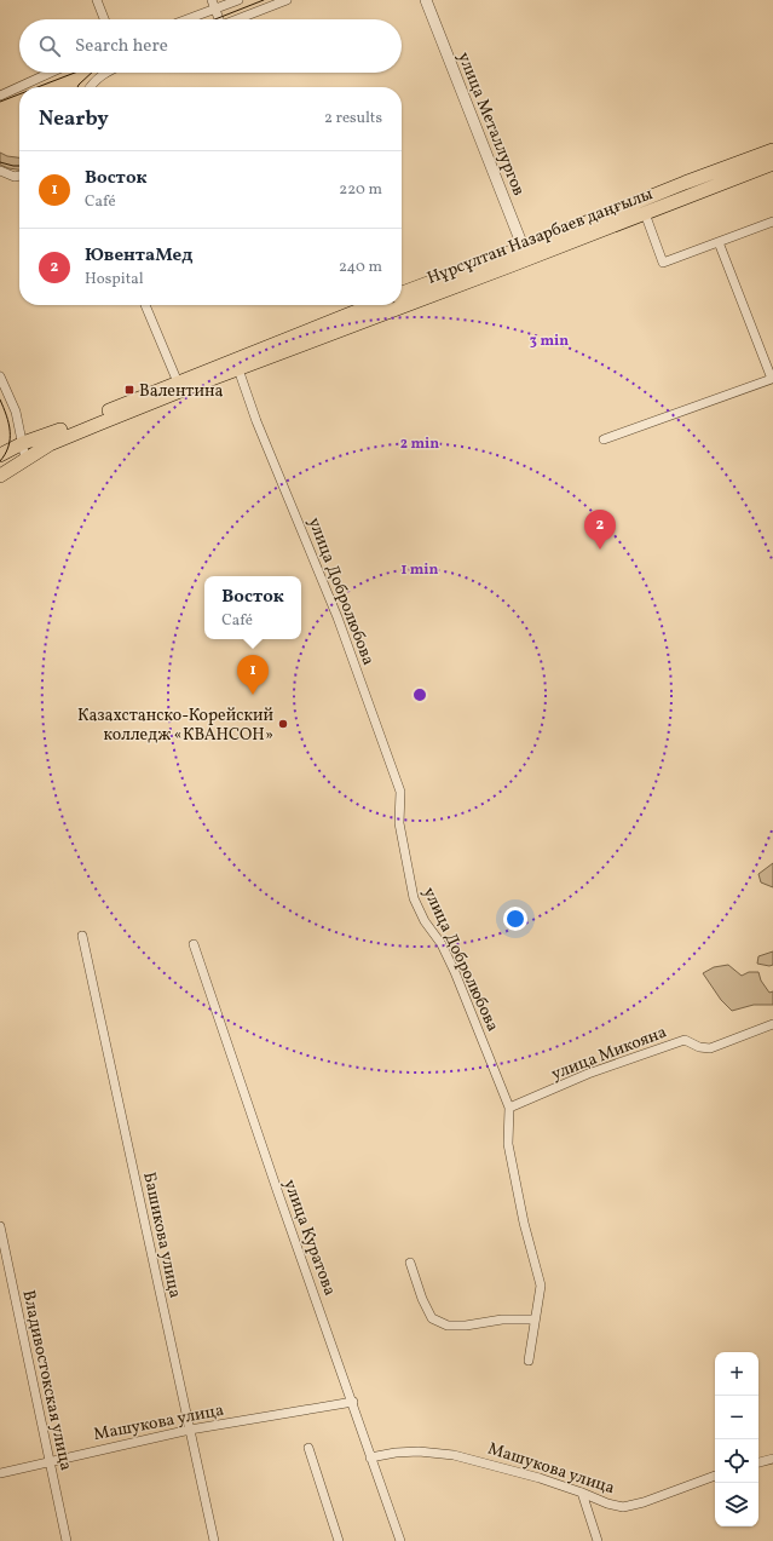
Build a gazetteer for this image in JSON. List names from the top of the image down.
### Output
{
  "streets": {
    "main road": ["Нұрсұлтан Назарбаев даңғылы"],
    "street": [
      "улица Металлургов",
      "улица Добролюбова",
      "улица Микояна",
      "Башикова улица",
      "улица Куратова",
      "Владивостокская улица",
      "Машукова улица"
    ]
  },
  "crossings": [
    ["улица Металлургов", "Нұрсұлтан Назарбаев даңғылы"],
    ["Нұрсұлтан Назарбаев даңғылы", "улица Добролюбова"],
    ["улица Добролюбова", "улица Микояна"],
    ["Башикова улица", "Машукова улица"],
    ["улица Куратова", "Машукова улица"],
    ["Владивостокская улица", "Машукова улица"]
  ],
  "places": {
    "transit": ["Валентина"],
    "other": ["Казахстанско-Корейский колледж «КВАНСОН»"]
  },
  "page": {
    "search": "Search here",
    "heading": ["Nearby", "2 results"],
    "list": [
      {
        "mark": "1",
        "name": "Восток",
        "note": "Café",
        "value": "220 m"
      },
      {
        "mark": "2",
        "name": "ЮвентаМед",
        "note": "Hospital",
        "value": "240 m"
      }
    ],
    "pins": ["2", "1"],
    "popup": ["Восток", "Café"],
    "map_buttons": ["+", "−"]
  },
  "rings": ["3 min", "2 min", "1 min"]
}
